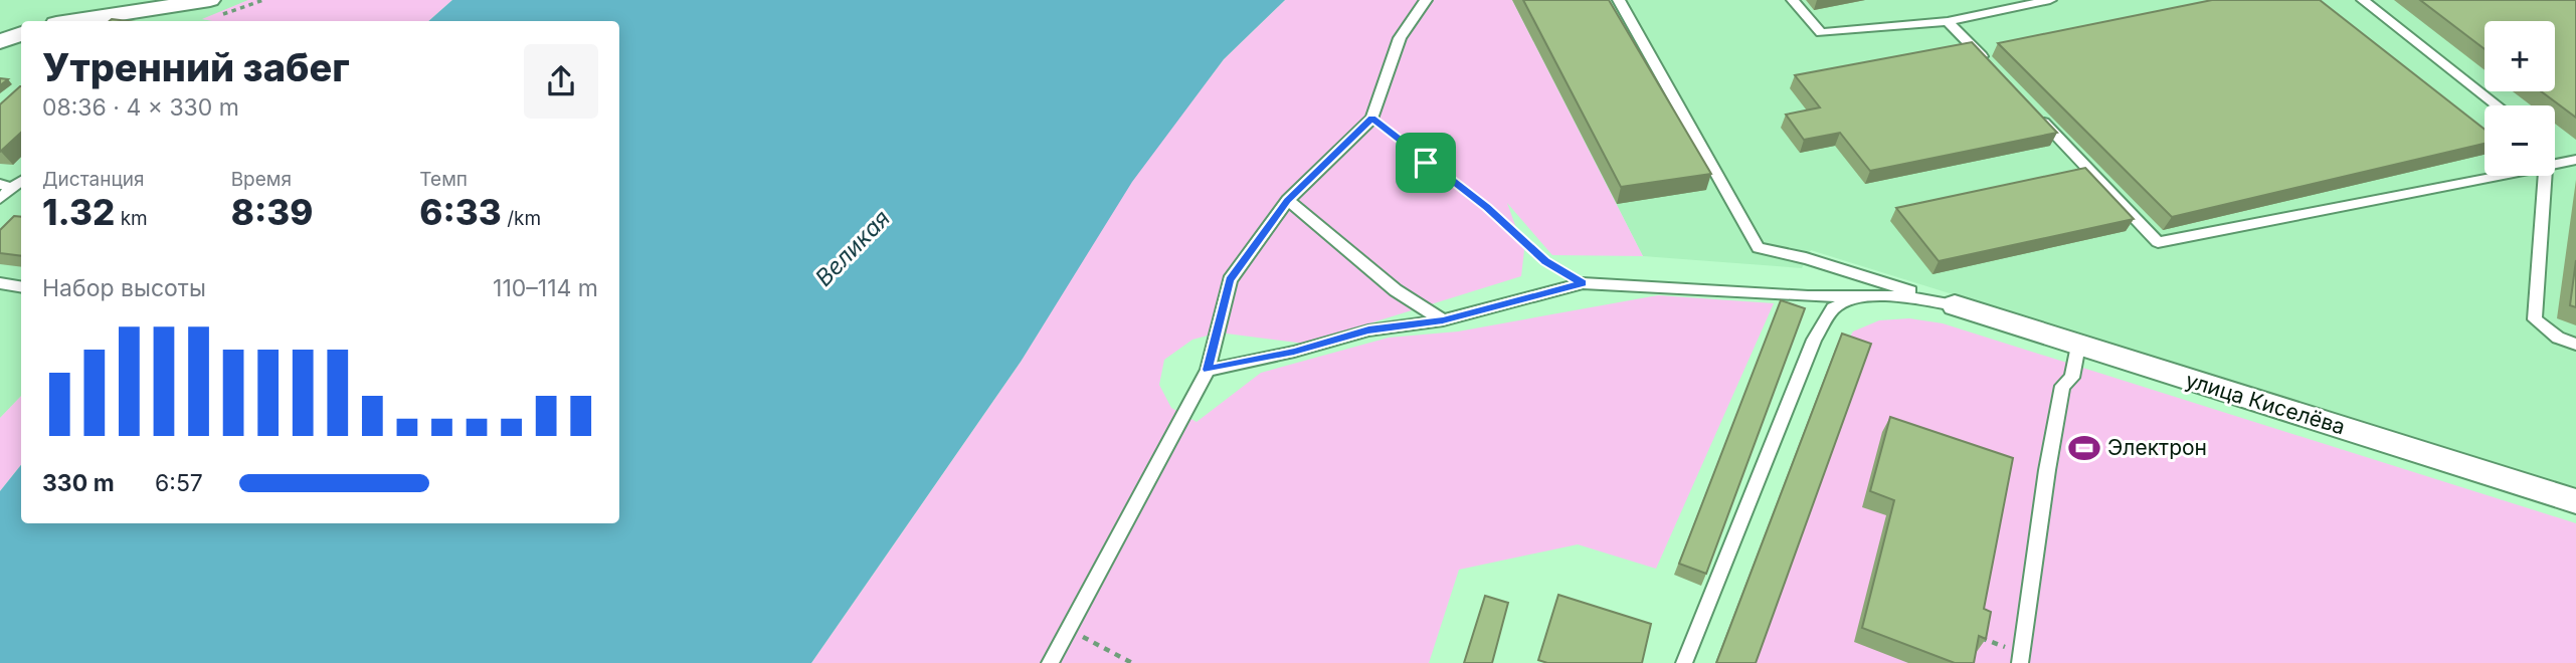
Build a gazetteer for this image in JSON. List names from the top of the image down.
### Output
{
  "streets": {
    "street": ["улица Киселёва"]
  },
  "water": ["Великая"],
  "places": {
    "sports": ["Электрон"]
  },
  "page": {
    "map_buttons": ["+", "−"],
    "heading": ["Утренний забег", "08:36 · 4 × 330 m"],
    "stats": [
      ["Дистанция", "1.32 km"],
      ["Время", "8:39"],
      ["Темп", "6:33 /km"]
    ],
    "chart": ["Набор высоты", "110–114 m"],
    "list": [
      {
        "name": "330 m",
        "note": "6:57"
      }
    ]
  }
}
